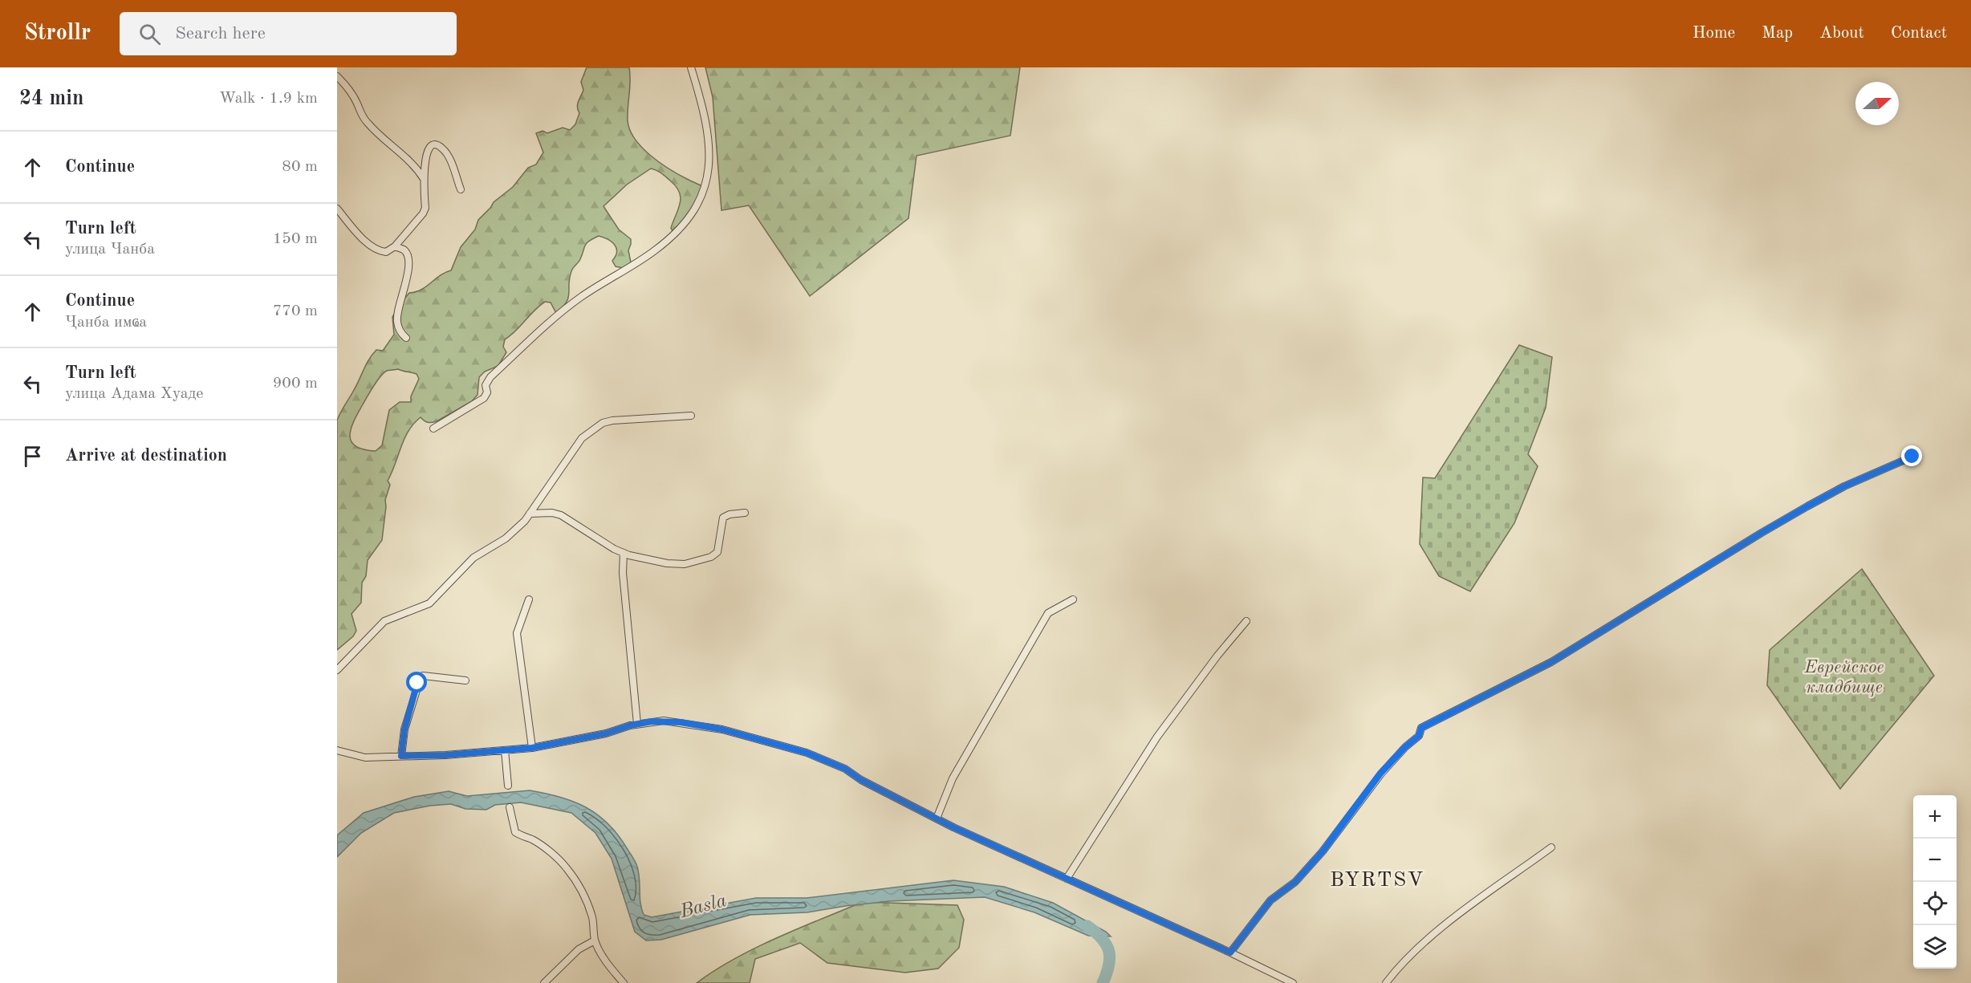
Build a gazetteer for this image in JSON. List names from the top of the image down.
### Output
{
  "districts": ["BYRTSV"],
  "water": ["Basla"],
  "parks": ["Еврейское кладбище"],
  "north": "right",
  "page": {
    "header": "Strollr",
    "search": "Search here",
    "nav": [
      "Home",
      "Map",
      "About",
      "Contact"
    ],
    "heading": ["24 min", "Walk · 1.9 km"],
    "list": [
      ["Continue", "80 m"],
      ["Turn left", "улица Чанба", "150 m"],
      ["Continue", "Ҷанба имҩа", "770 m"],
      ["Turn left", "улица Адама Хуаде", "900 m"],
      "Arrive at destination"
    ],
    "map_buttons": ["+", "−"]
  }
}
